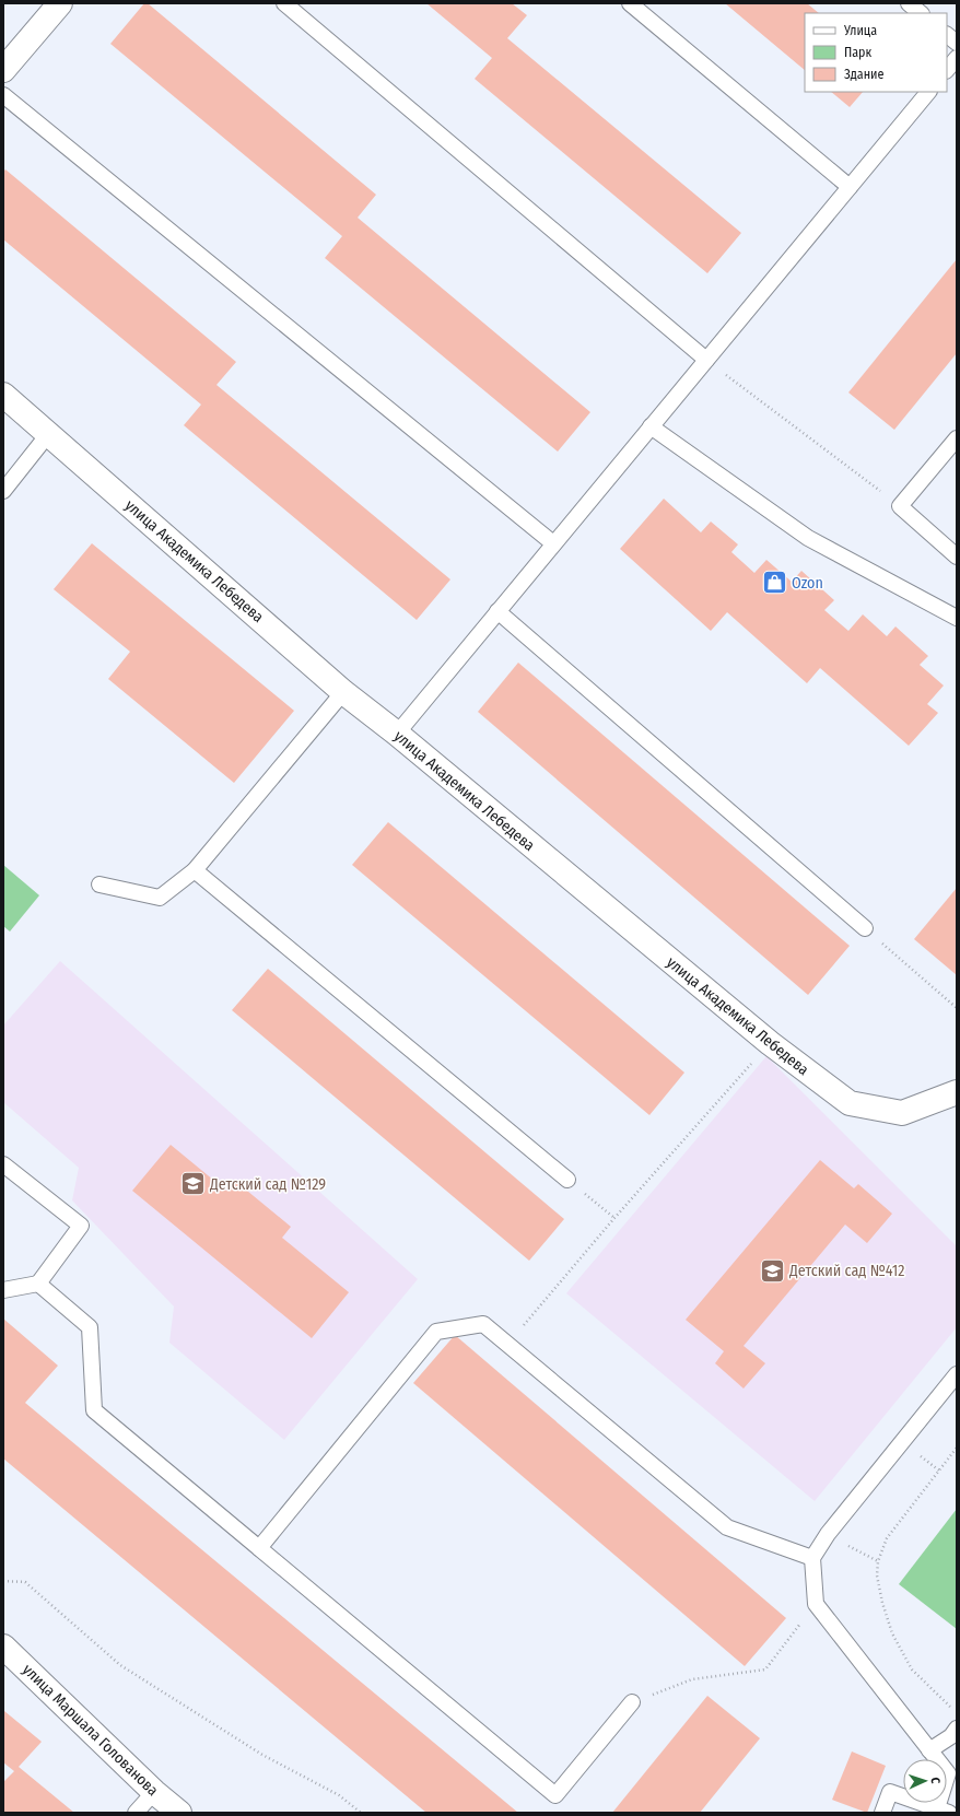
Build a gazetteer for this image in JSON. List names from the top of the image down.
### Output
{
  "streets": {
    "street": ["улица Академика Лебедева", "улица Маршала Голованова"]
  },
  "places": {
    "shop": ["Ozon"],
    "school or university": ["Детский сад №129", "Детский сад №412"]
  },
  "legend": ["Улица", "Парк", "Здание"],
  "north": "right"
}
